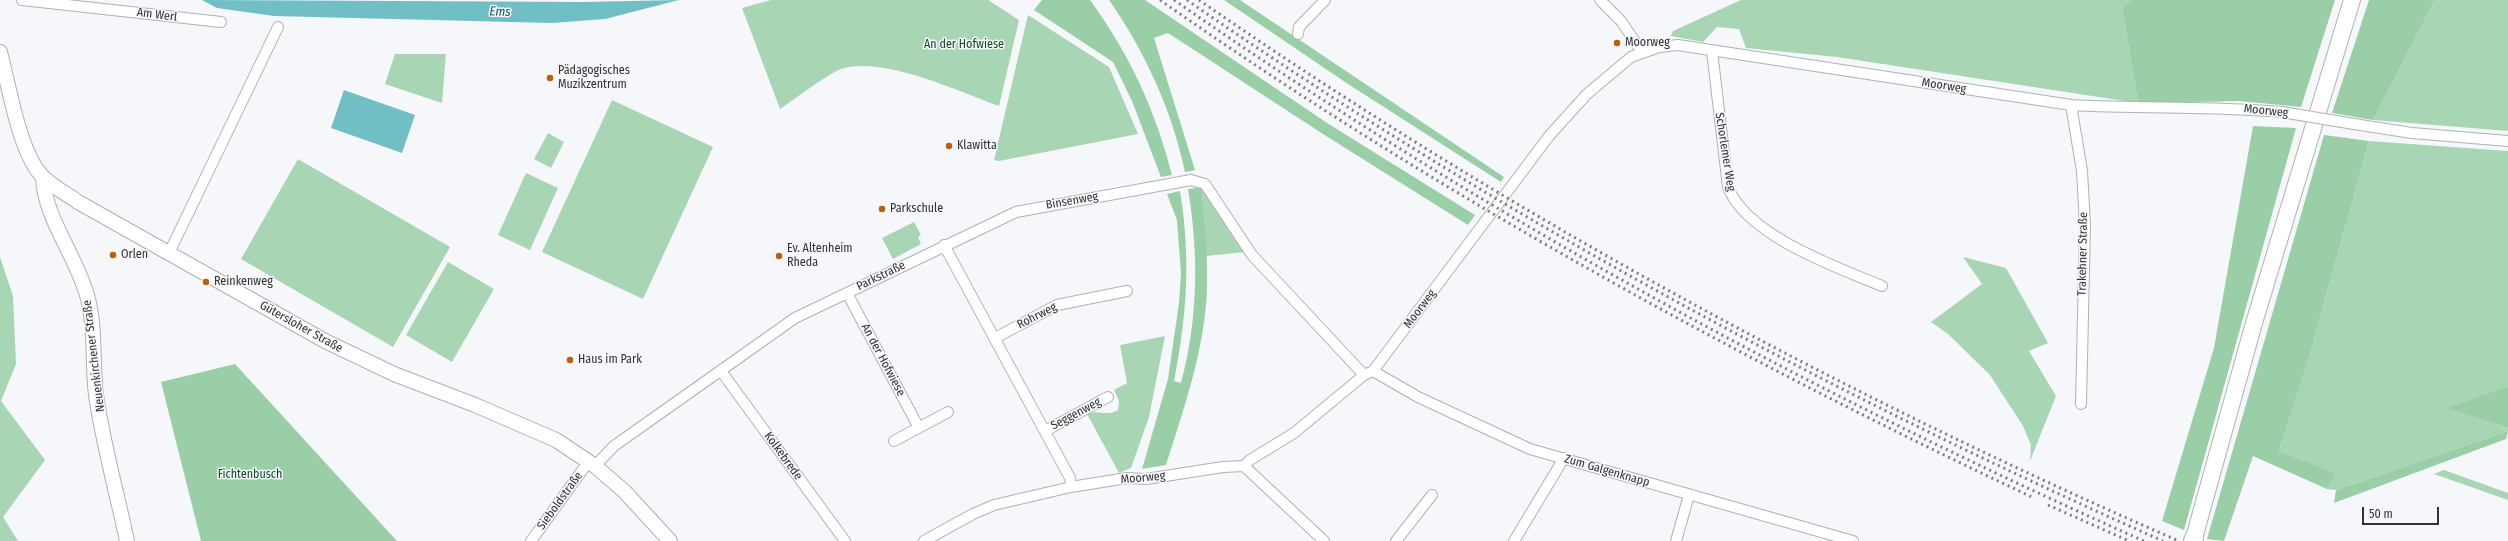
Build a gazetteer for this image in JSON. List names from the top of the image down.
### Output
{
  "streets": {
    "main road": ["Gütersloher Straße", "Neuenkirchener Straße"],
    "street": [
      "Am Werl",
      "Moorweg",
      "Schorlemer Weg",
      "Binsenweg",
      "Trakehner Straße",
      "Parkstraße",
      "Rohrweg",
      "An der Hofwiese",
      "Seggenweg",
      "Kolkebrede",
      "Zum Galgenknapp",
      "Sieboldstraße"
    ]
  },
  "crossings": [
    ["Moorweg", "Schorlemer Weg"],
    ["Moorweg", "Binsenweg"],
    ["Moorweg", "Trakehner Straße"],
    ["Moorweg", "Zum Galgenknapp"],
    ["Binsenweg", "Parkstraße"],
    ["Binsenweg", "Zum Galgenknapp"],
    ["Parkstraße", "Gütersloher Straße"],
    ["Parkstraße", "An der Hofwiese"],
    ["Parkstraße", "Kolkebrede"],
    ["Parkstraße", "Sieboldstraße"],
    ["Gütersloher Straße", "Neuenkirchener Straße"],
    ["Gütersloher Straße", "Sieboldstraße"]
  ],
  "water": ["Ems"],
  "parks": ["An der Hofwiese", "Fichtenbusch"],
  "places": [
    "Moorweg",
    "Pädagogisches Muzikzentrum",
    "Klawitta",
    "Parkschule",
    "Orlen",
    "Ev. Altenheim Rheda",
    "Reinkenweg",
    "Haus im Park"
  ],
  "scale_bar": "50 m"
}
